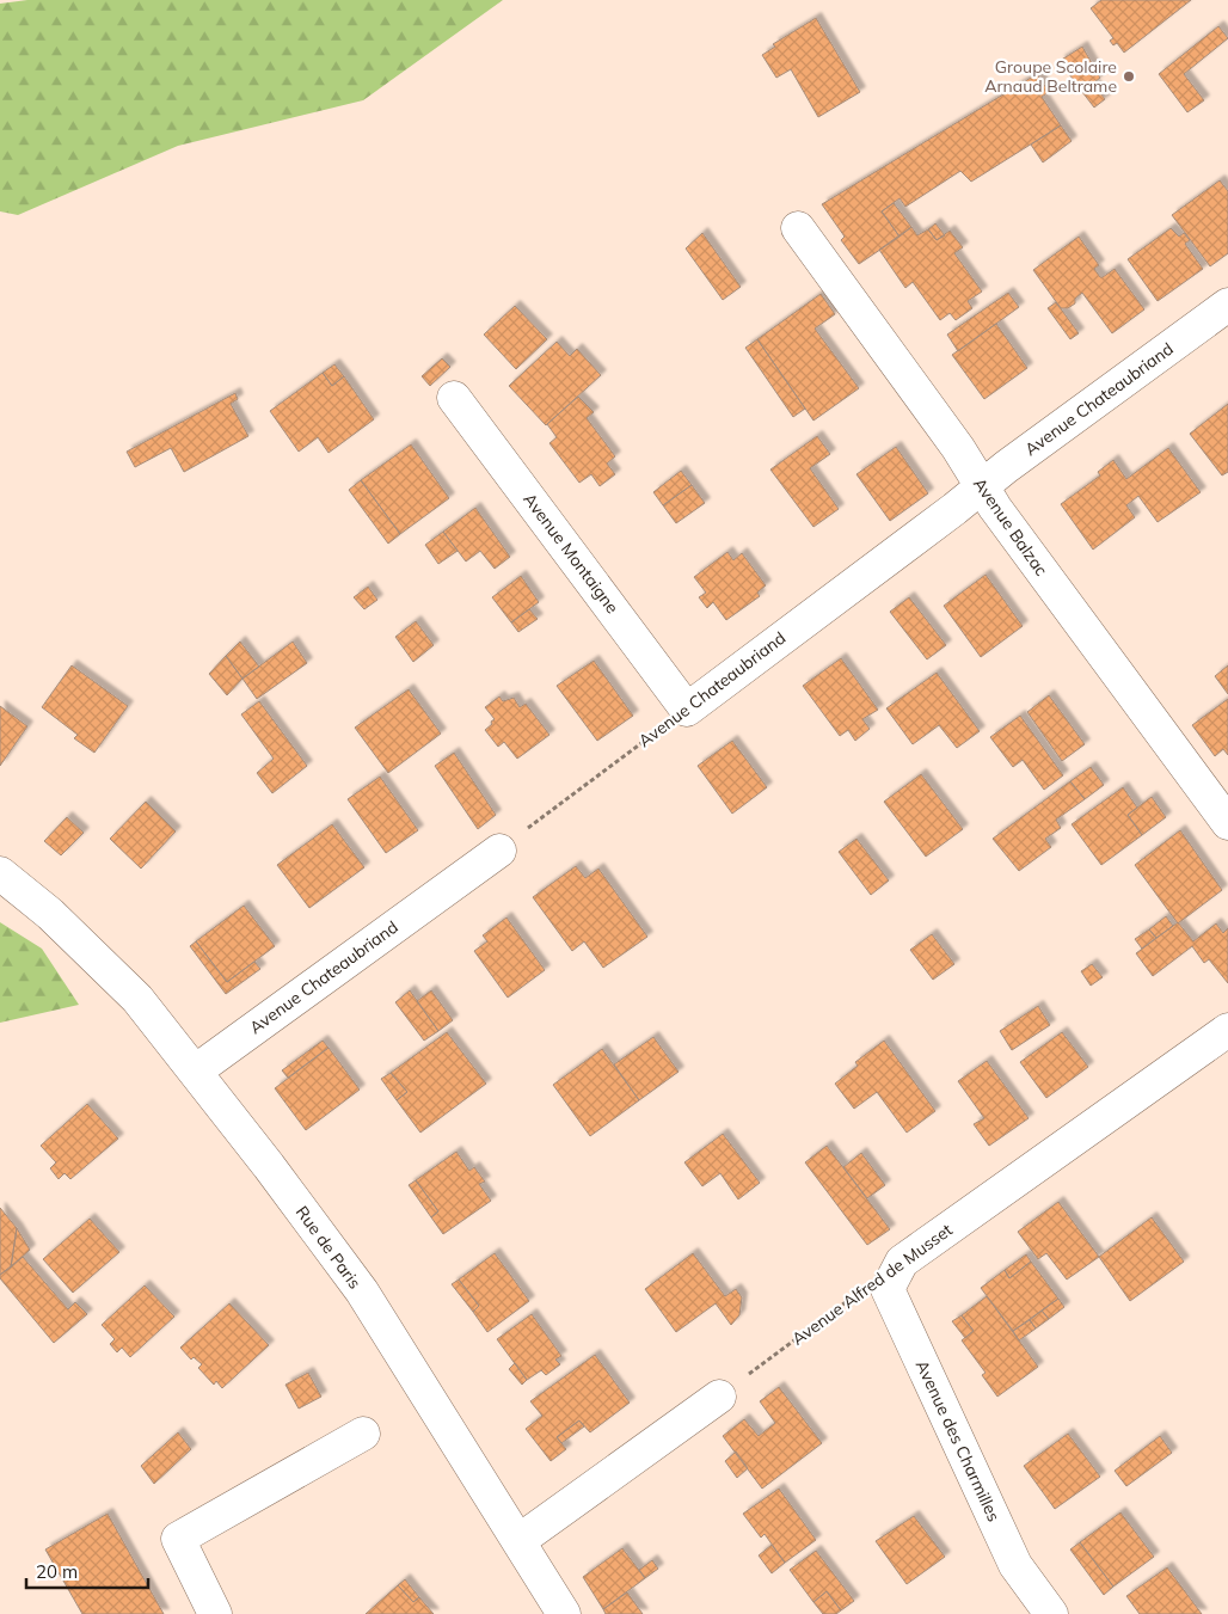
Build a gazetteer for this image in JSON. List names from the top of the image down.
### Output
{
  "streets": {
    "street": [
      "Avenue Chateaubriand",
      "Avenue Balzac",
      "Avenue Montaigne",
      "Rue de Paris",
      "Avenue Alfred de Musset",
      "Avenue des Charmilles"
    ]
  },
  "crossings": [
    ["Avenue Chateaubriand", "Avenue Balzac"],
    ["Avenue Chateaubriand", "Avenue Montaigne"],
    ["Avenue Chateaubriand", "Rue de Paris"],
    ["Avenue Alfred de Musset", "Avenue des Charmilles"]
  ],
  "places": ["Groupe Scolaire Arnaud Beltrame"],
  "scale_bar": "20 m"
}
